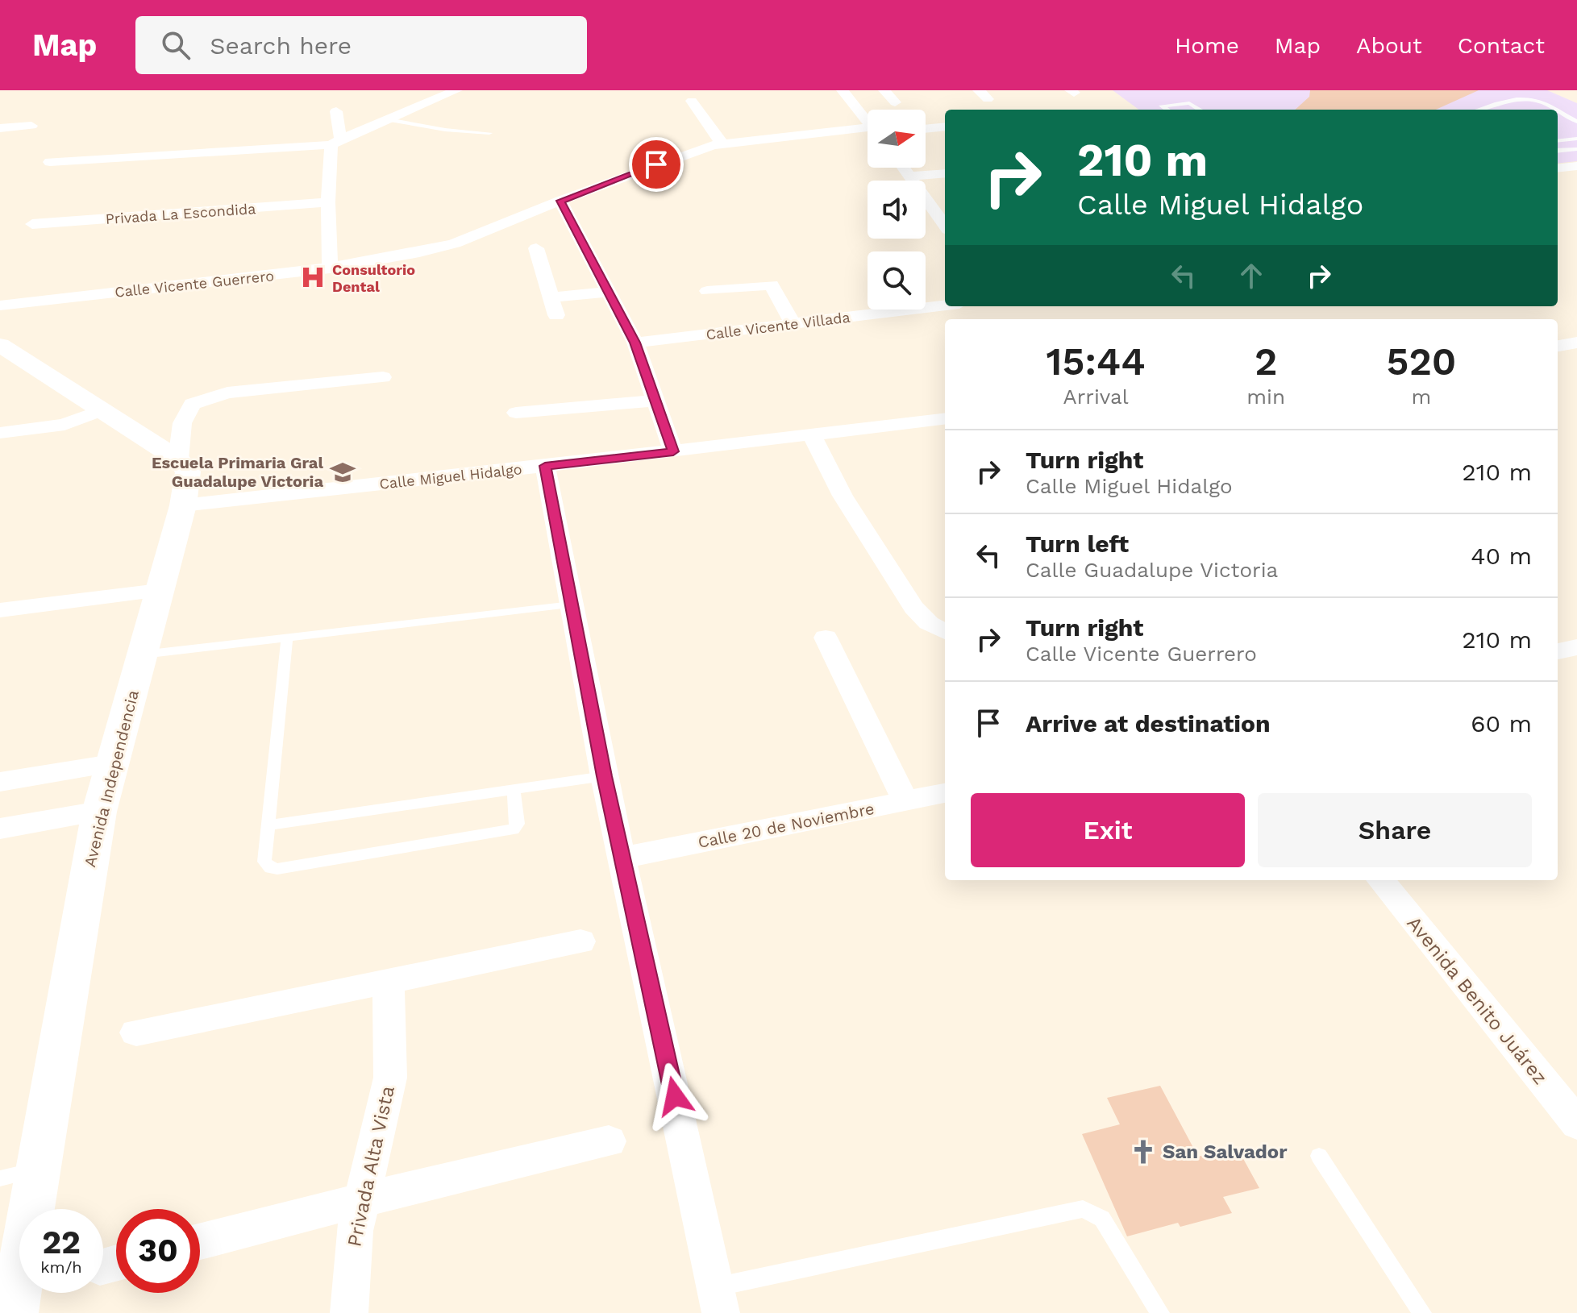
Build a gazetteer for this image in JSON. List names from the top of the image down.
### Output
{
  "streets": {
    "street": [
      "Privada La Escondida",
      "Calle Vicente Guerrero",
      "Calle Vicente Villada",
      "Calle Miguel Hidalgo",
      "Avenida Independencia",
      "Calle 20 de Noviembre",
      "Avenida Benito Juárez",
      "Privada Alta Vista"
    ]
  },
  "crossings": [
    ["Calle Miguel Hidalgo", "Avenida Independencia"]
  ],
  "places": {
    "hospital": ["Consultorio Dental"],
    "school or university": ["Escuela Primaria Gral Guadalupe Victoria"],
    "church": ["San Salvador"]
  },
  "north": "right",
  "page": {
    "header": "Map",
    "search": "Search here",
    "nav": [
      "Home",
      "Map",
      "About",
      "Contact"
    ],
    "turn": ["210 m", "Calle Miguel Hidalgo"],
    "eta": [
      "15:44",
      "Arrival",
      "2",
      "min",
      "520",
      "m"
    ],
    "list": [
      {
        "name": "Turn right",
        "note": "Calle Miguel Hidalgo",
        "value": "210 m"
      },
      {
        "name": "Turn left",
        "note": "Calle Guadalupe Victoria",
        "value": "40 m"
      },
      {
        "name": "Turn right",
        "note": "Calle Vicente Guerrero",
        "value": "210 m"
      },
      {
        "name": "Arrive at destination",
        "value": "60 m"
      }
    ],
    "buttons": ["Exit", "Share"],
    "speed": "22 km/h",
    "limit": "30"
  }
}
